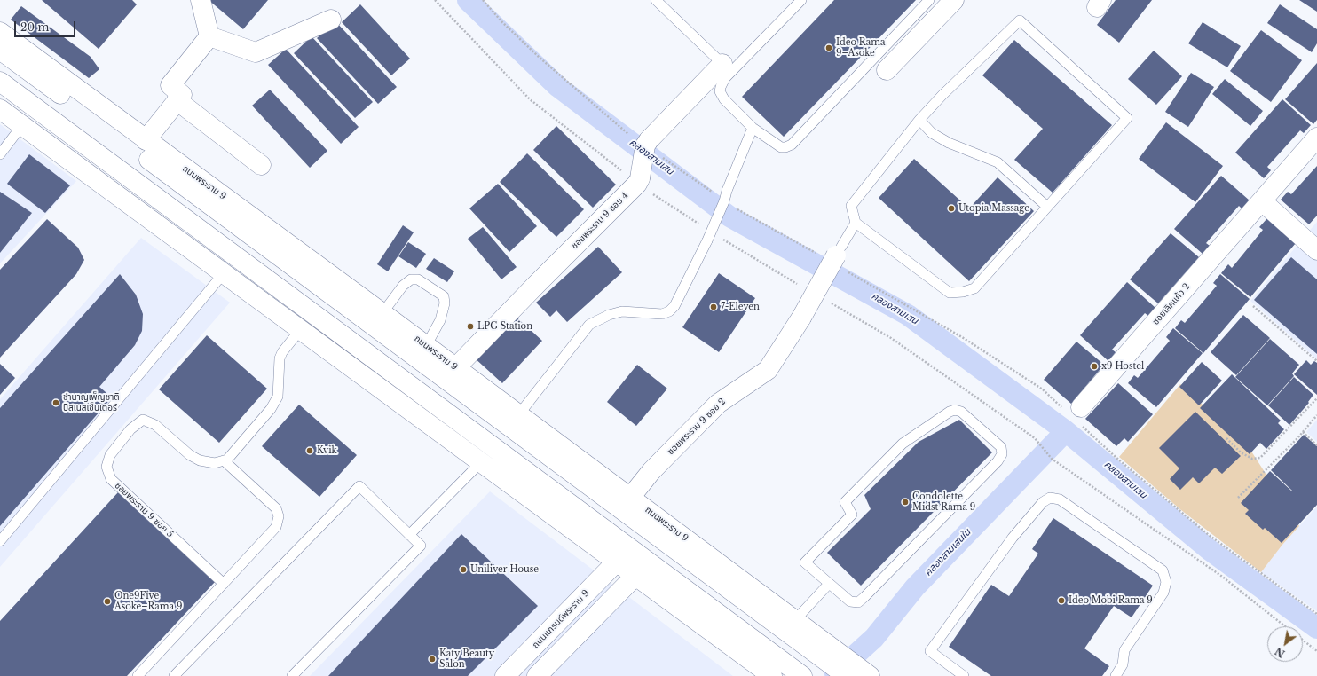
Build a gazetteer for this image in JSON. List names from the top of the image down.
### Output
{
  "streets": {
    "main road": [
      "ถนนพระราม 9",
      "ซอยพระราม 9 ซอย 4",
      "ซอยเลิศแก้ว 2",
      "ซอยพระราม 9 ซอย 2",
      "ถนนแกรนด์พระราม 9"
    ],
    "lane": ["ซอยพระราม 9 ซอย 5"]
  },
  "crossings": [
    ["ถนนพระราม 9", "ซอยพระราม 9 ซอย 4"],
    ["ถนนพระราม 9", "ซอยพระราม 9 ซอย 2"]
  ],
  "water": ["คลองสามเสน", "คลองสามเสนใน"],
  "places": [
    "Ideo Rama 9–Asoke",
    "Utopia Massage",
    "7-Eleven",
    "LPG Station",
    "x9 Hostel",
    "ชำนาญเพ็ญชาติ บิสเนสเซ็นเตอร์",
    "Kvik",
    "Condolette Midst Rama 9",
    "Uniliver House",
    "Ideo Mobi Rama 9",
    "One9Five Asoke–Rama 9",
    "Katy Beauty Salon"
  ],
  "scale_bar": "20 m",
  "north": "bottom left"
}
